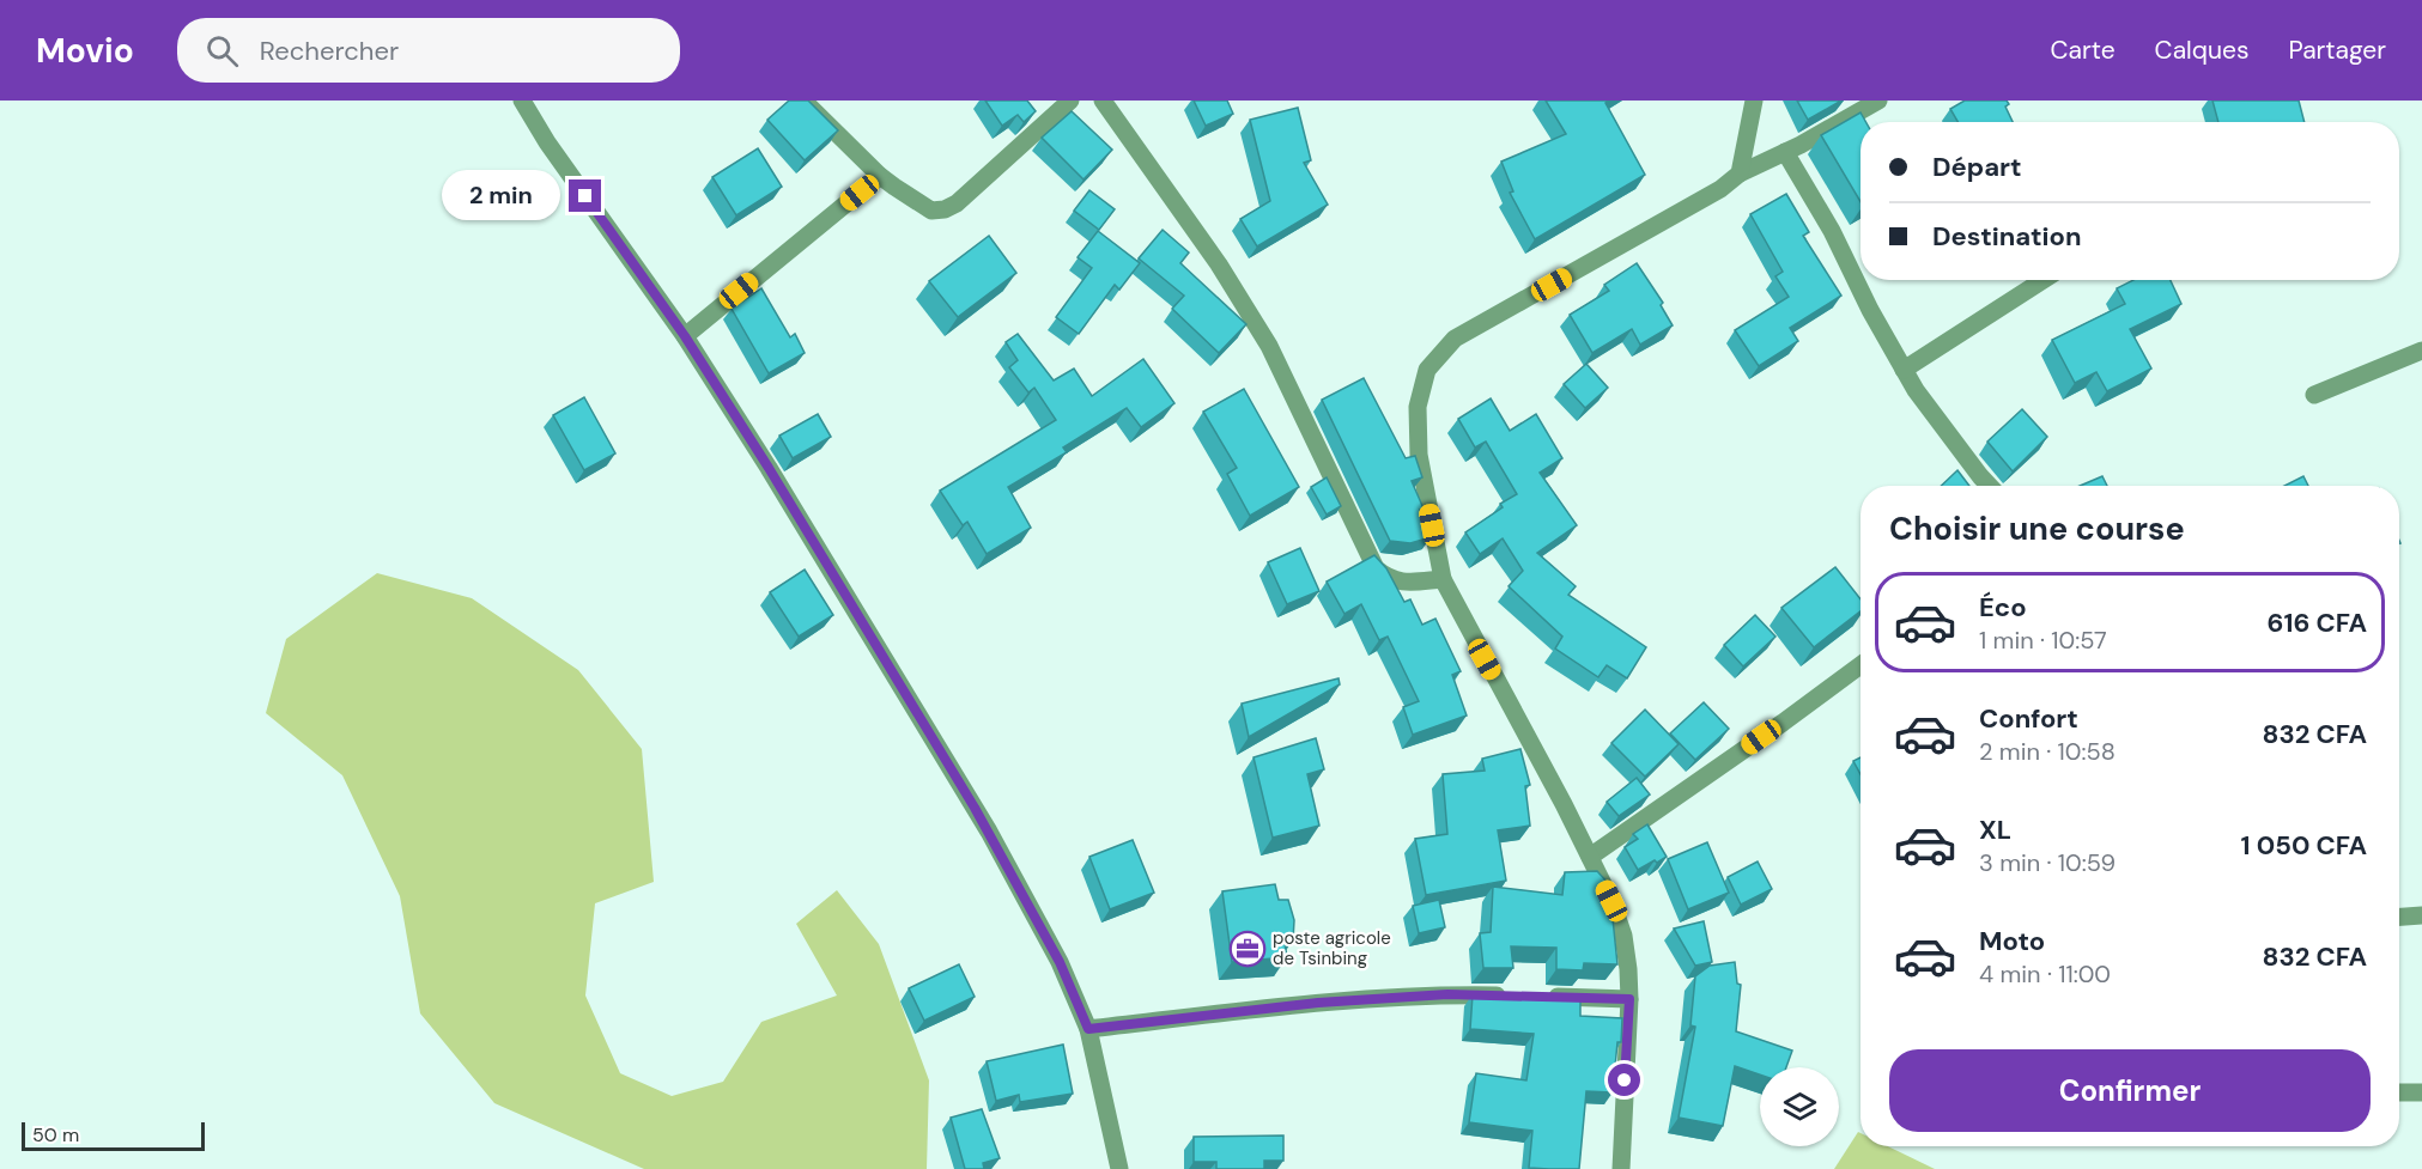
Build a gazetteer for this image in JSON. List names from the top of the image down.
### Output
{
  "places": {
    "office": ["poste agricole de Tsinbing"]
  },
  "scale_bar": "50 m",
  "page": {
    "header": "Movio",
    "search": "Rechercher",
    "nav": ["Carte", "Calques", "Partager"],
    "banner": ["Départ", "Destination"],
    "bubble": "2 min",
    "heading": "Choisir une course",
    "list": [
      {
        "name": "Éco",
        "note": "1 min · 10:57",
        "value": "616 CFA"
      },
      {
        "name": "Confort",
        "note": "2 min · 10:58",
        "value": "832 CFA"
      },
      {
        "name": "XL",
        "note": "3 min · 10:59",
        "value": "1 050 CFA"
      },
      {
        "name": "Moto",
        "note": "4 min · 11:00",
        "value": "832 CFA"
      }
    ],
    "buttons": "Confirmer",
    "scale": "50 m"
  }
}
